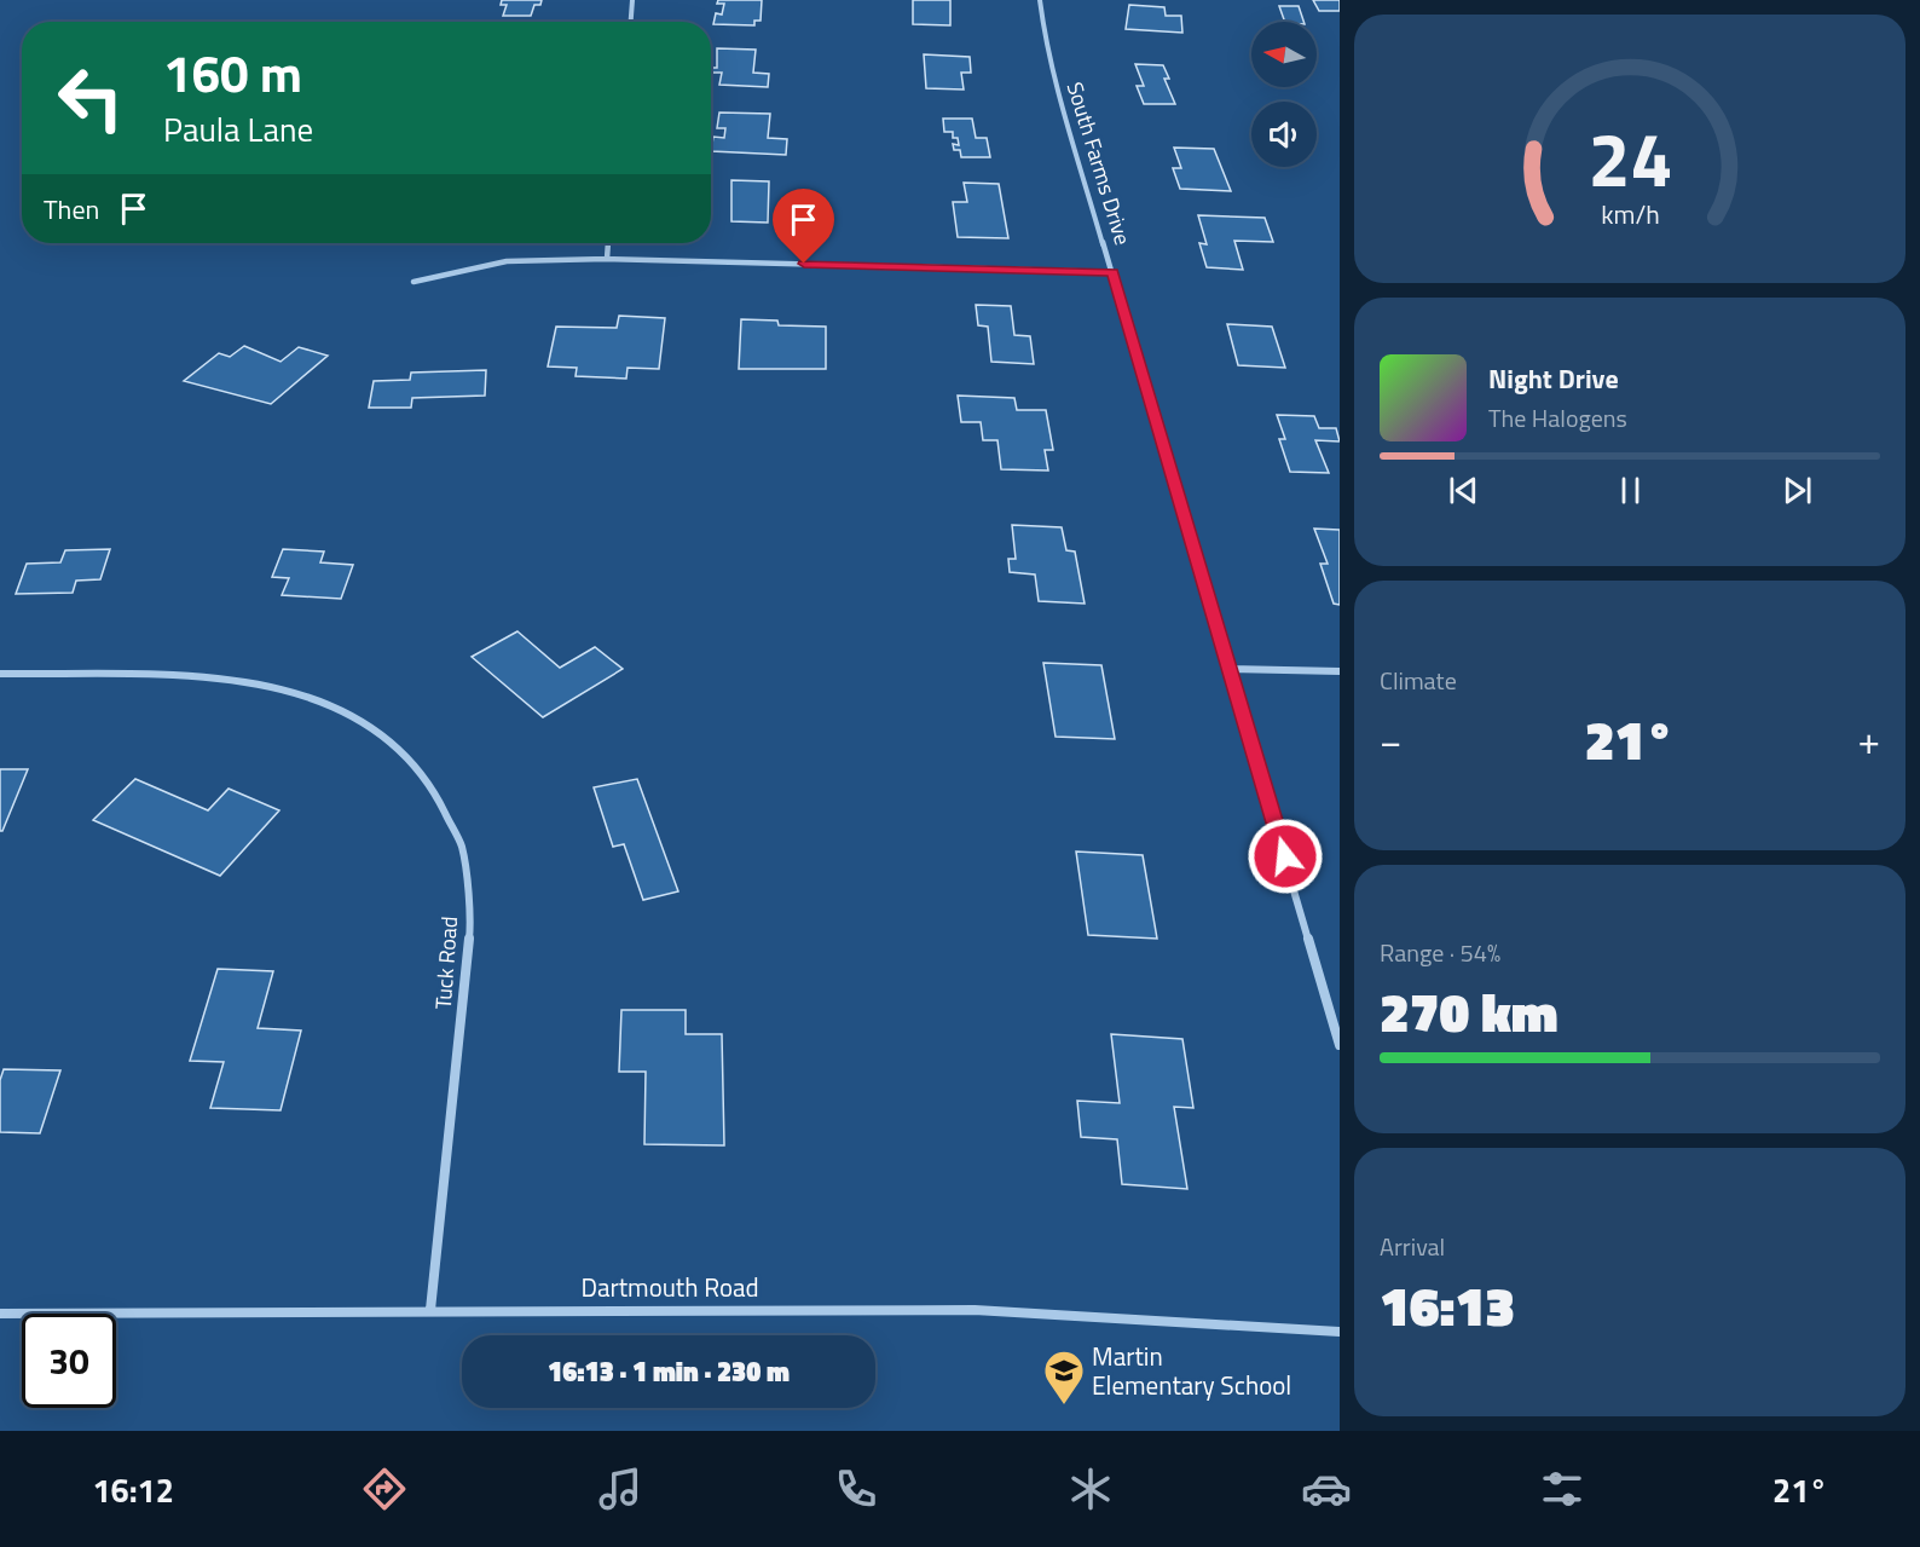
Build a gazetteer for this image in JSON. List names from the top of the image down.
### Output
{
  "streets": {
    "street": ["South Farms Drive", "Tuck Road", "Dartmouth Road"]
  },
  "crossings": [
    ["Tuck Road", "Dartmouth Road"]
  ],
  "places": {
    "school or university": ["Martin Elementary School"]
  },
  "north": "left",
  "page": {
    "turn": ["160 m", "Paula Lane"],
    "then": "Then",
    "song": ["Night Drive", "The Halogens"],
    "tile": [
      "Climate",
      ["Range · 54%", "270 km"],
      ["Arrival", "16:13"]
    ],
    "heat": ["−", "21°", "+"],
    "limit": "30",
    "trip": "16:13 · 1 min · 230 m",
    "tabs": ["16:12", "21°"],
    "gauge": ["24", "km/h"]
  }
}
